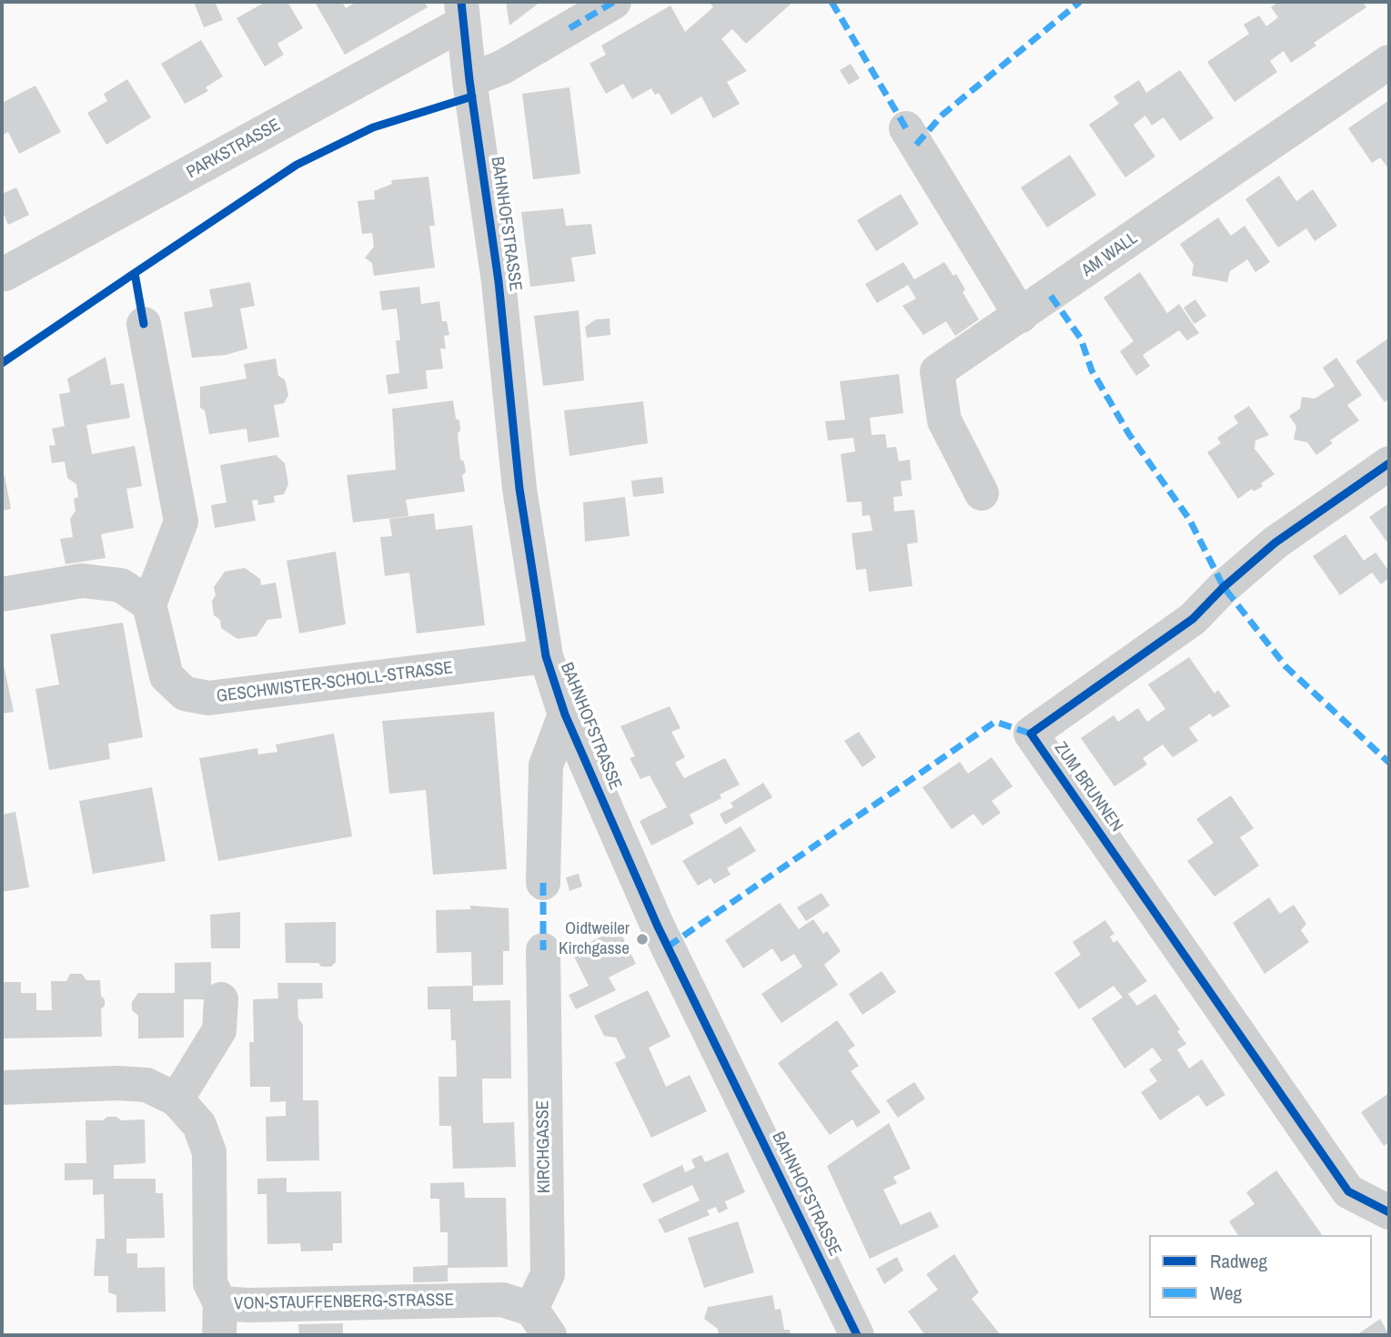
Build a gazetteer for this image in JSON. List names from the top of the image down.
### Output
{
  "streets": {
    "street": [
      "PARKSTRASSE",
      "BAHNHOFSTRASSE",
      "AM WALL",
      "GESCHWISTER-SCHOLL-STRASSE",
      "ZUM BRUNNEN",
      "KIRCHGASSE",
      "VON-STAUFFENBERG-STRASSE"
    ]
  },
  "crossings": [
    ["PARKSTRASSE", "BAHNHOFSTRASSE"],
    ["BAHNHOFSTRASSE", "GESCHWISTER-SCHOLL-STRASSE"],
    ["KIRCHGASSE", "VON-STAUFFENBERG-STRASSE"]
  ],
  "places": ["Oidtweiler Kirchgasse"],
  "legend": ["Radweg", "Weg"]
}
